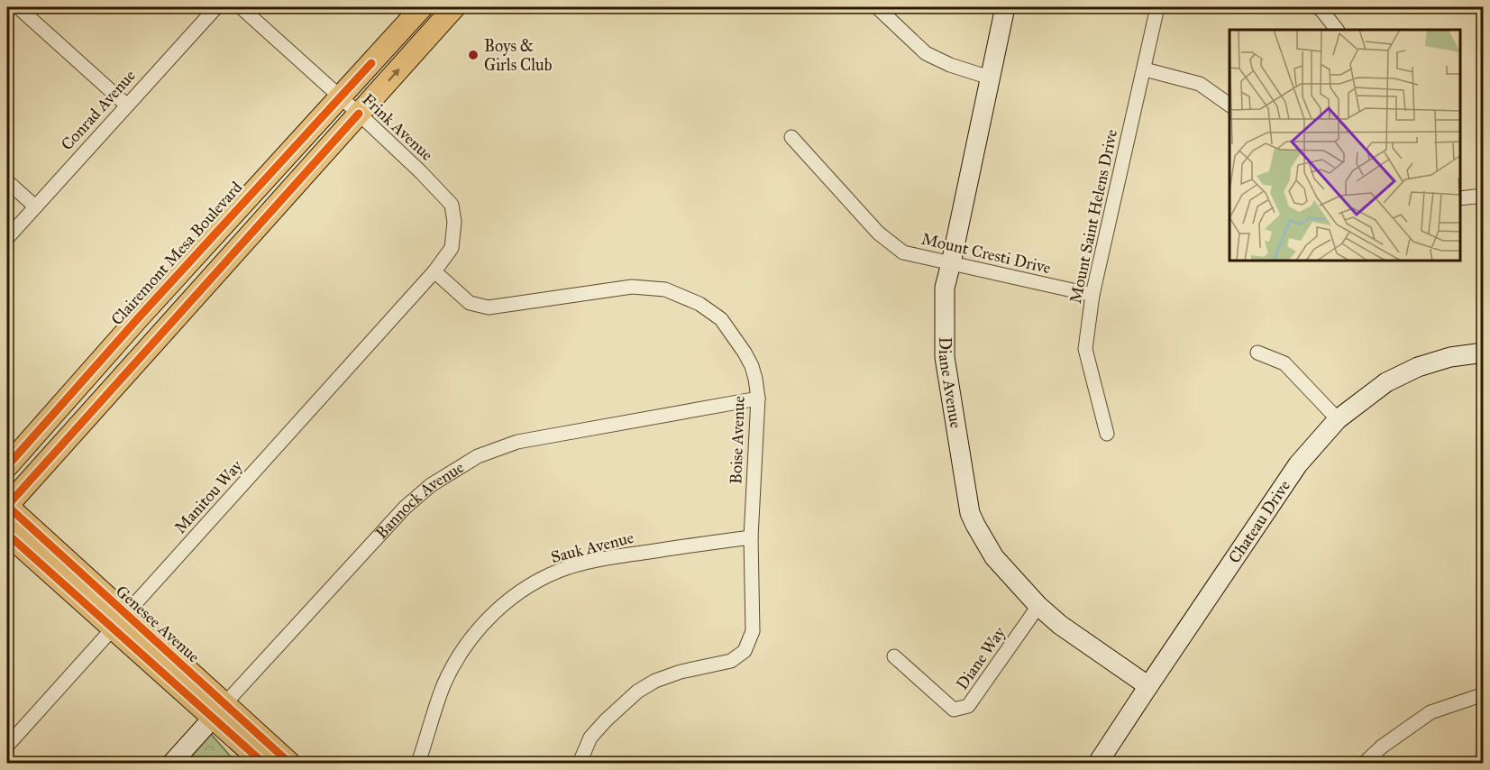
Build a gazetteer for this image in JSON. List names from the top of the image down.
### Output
{
  "streets": {
    "main road": ["Clairemont Mesa Boulevard", "Genesee Avenue"],
    "street": [
      "Conrad Avenue",
      "Frink Avenue",
      "Mount Saint Helens Drive",
      "Mount Cresti Drive",
      "Diane Avenue",
      "Boise Avenue",
      "Manitou Way",
      "Bannock Avenue",
      "Chateau Drive",
      "Sauk Avenue",
      "Diane Way"
    ]
  },
  "crossings": [
    ["Frink Avenue", "Clairemont Mesa Boulevard"],
    ["Frink Avenue", "Boise Avenue"],
    ["Frink Avenue", "Manitou Way"],
    ["Mount Saint Helens Drive", "Mount Cresti Drive"],
    ["Mount Cresti Drive", "Diane Avenue"],
    ["Diane Avenue", "Chateau Drive"],
    ["Diane Avenue", "Diane Way"],
    ["Boise Avenue", "Manitou Way"],
    ["Boise Avenue", "Bannock Avenue"],
    ["Boise Avenue", "Sauk Avenue"],
    ["Manitou Way", "Genesee Avenue"],
    ["Bannock Avenue", "Genesee Avenue"]
  ],
  "places": ["Boys & Girls Club"]
}
